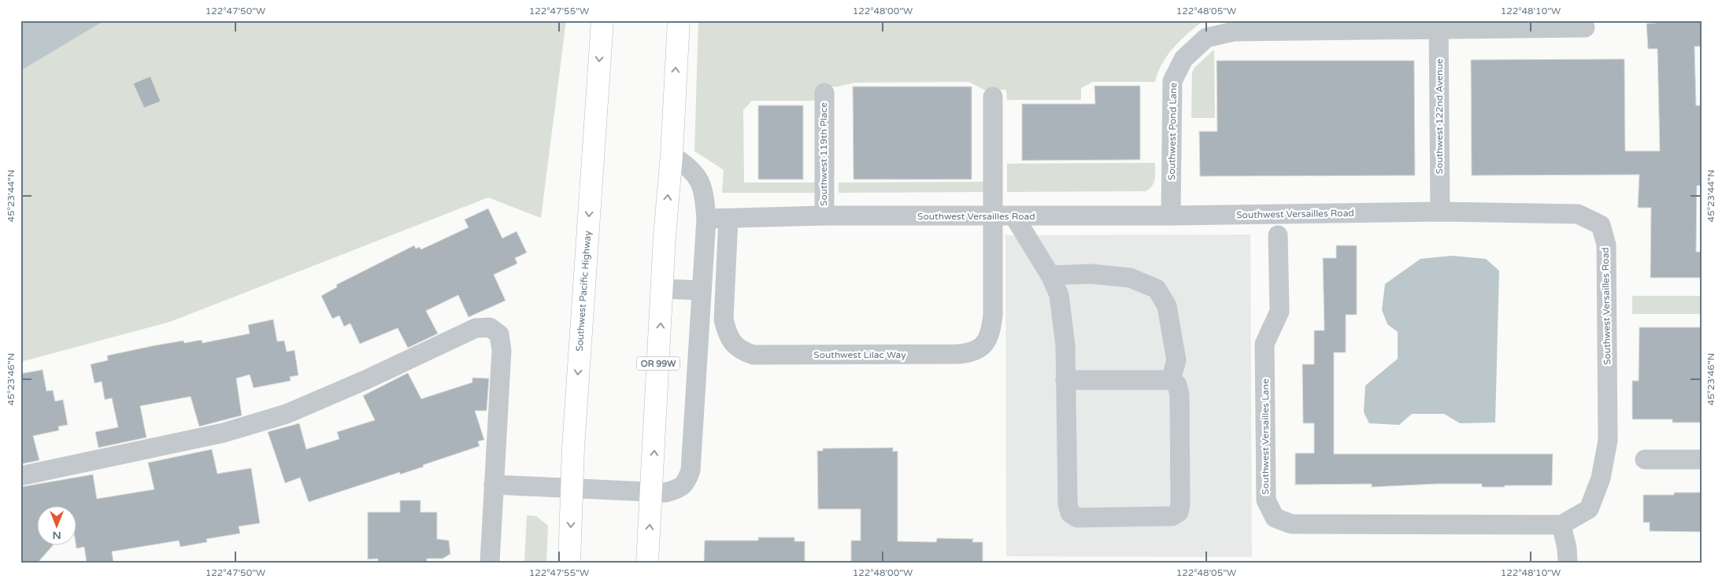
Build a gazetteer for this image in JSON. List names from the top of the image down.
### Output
{
  "streets": {
    "highway": ["Southwest Pacific Highway", "OR 99W"],
    "street": [
      "Southwest 122nd Avenue",
      "Southwest Pond Lane",
      "Southwest 119th Place",
      "Southwest Versailles Road",
      "Southwest Lilac Way",
      "Southwest Versailles Lane"
    ]
  },
  "crossings": [
    ["Southwest 122nd Avenue", "Southwest Pond Lane"],
    ["Southwest 122nd Avenue", "Southwest Versailles Road"],
    ["Southwest Pond Lane", "Southwest Versailles Road"],
    ["Southwest 119th Place", "Southwest Versailles Road"],
    ["Southwest Versailles Road", "Southwest Lilac Way"],
    ["Southwest Versailles Road", "Southwest Versailles Lane"]
  ],
  "north": "bottom",
  "coordinates": [
    "122°47'50\"W",
    "122°47'55\"W",
    "122°48'00\"W",
    "122°48'05\"W",
    "122°48'10\"W",
    "45°23'44\"N",
    "45°23'46\"N"
  ]
}
